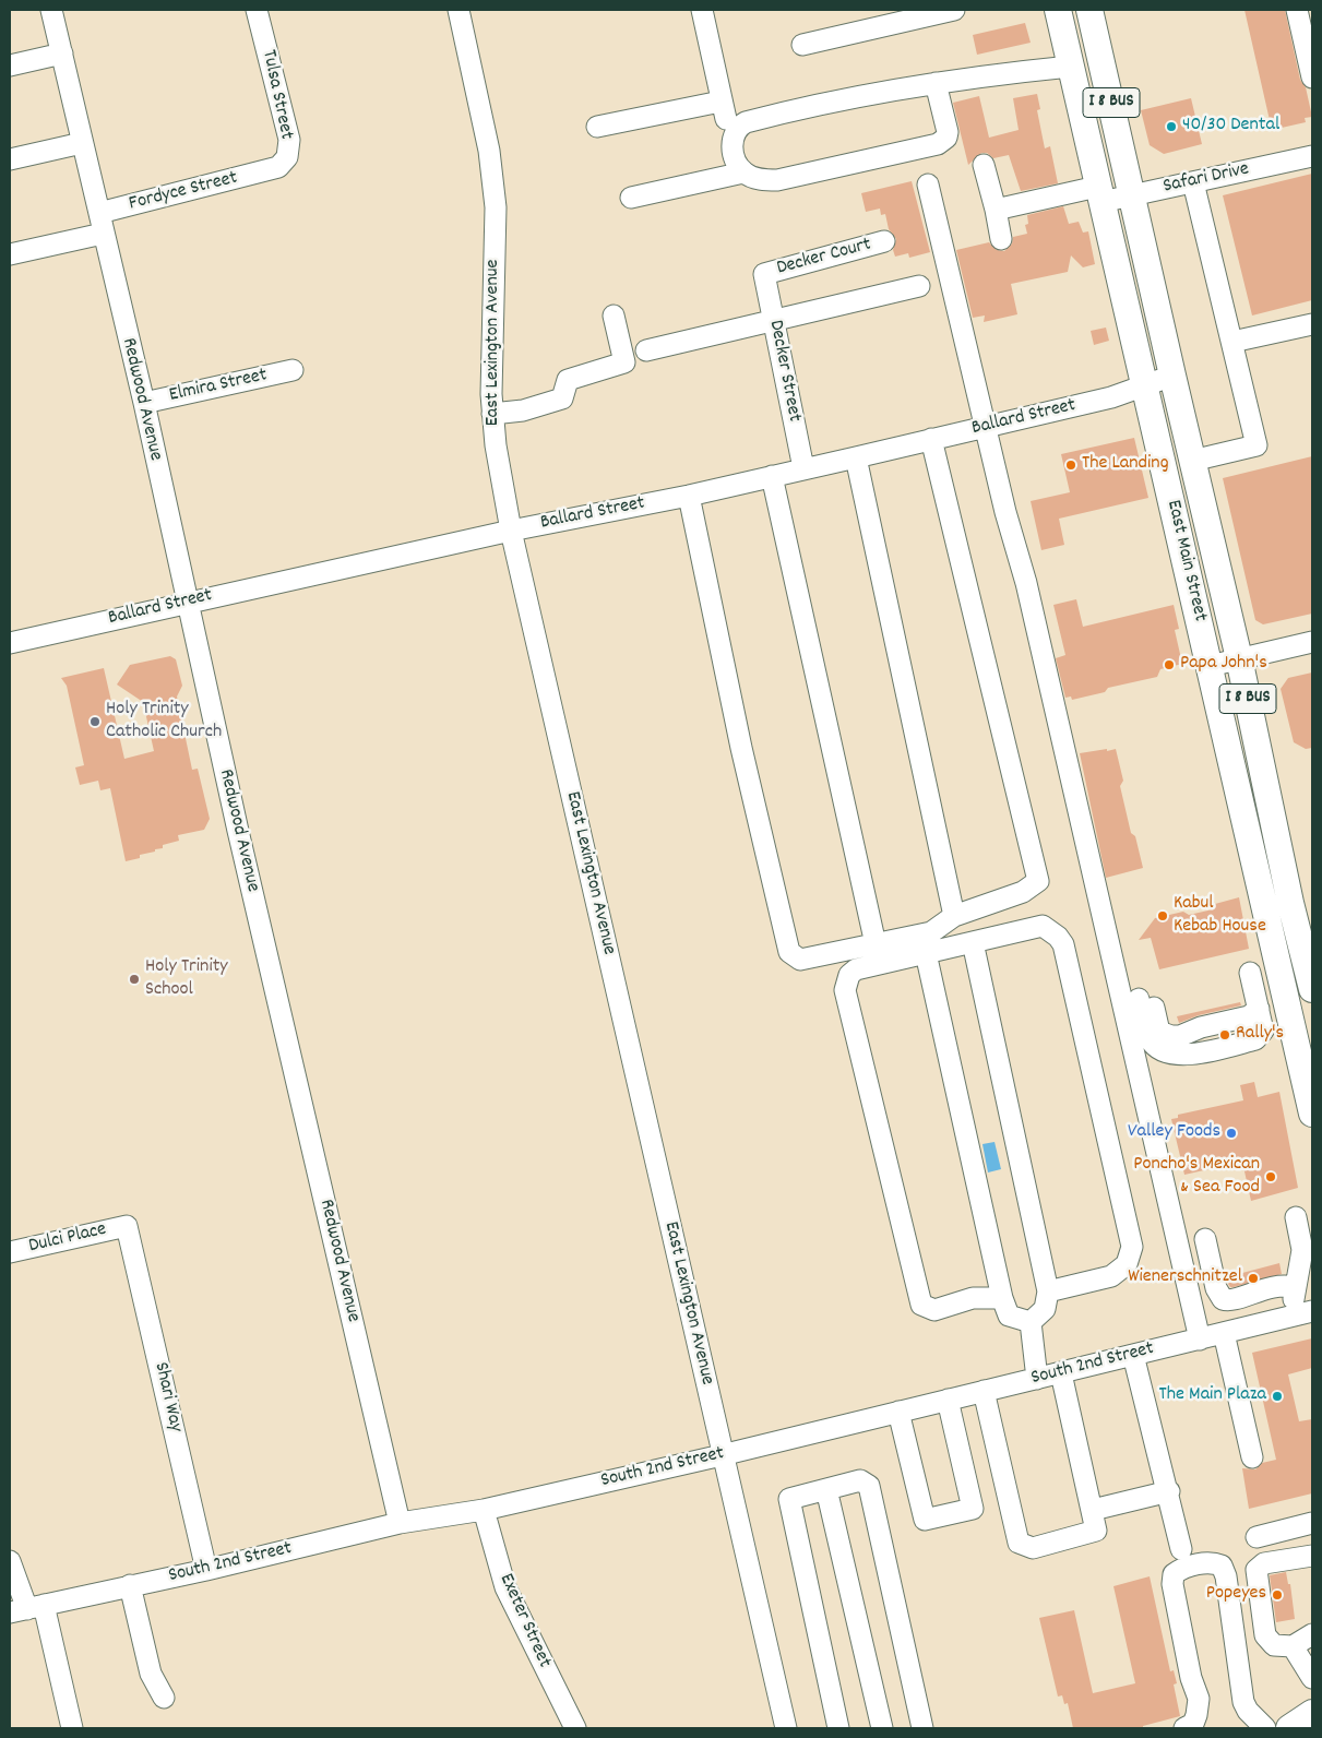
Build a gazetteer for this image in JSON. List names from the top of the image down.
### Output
{
  "streets": {
    "main road": ["I 8 BUS", "East Main Street"],
    "street": [
      "Tulsa Street",
      "Safari Drive",
      "Fordyce Street",
      "Decker Court",
      "East Lexington Avenue",
      "Decker Street",
      "Elmira Street",
      "Redwood Avenue",
      "Ballard Street",
      "Dulci Place",
      "South 2nd Street",
      "Shari Way",
      "Exeter Street"
    ]
  },
  "crossings": [
    ["Tulsa Street", "Fordyce Street"],
    ["Safari Drive", "East Main Street"],
    ["Fordyce Street", "Redwood Avenue"],
    ["Decker Court", "Decker Street"],
    ["East Lexington Avenue", "Ballard Street"],
    ["East Lexington Avenue", "South 2nd Street"],
    ["Decker Street", "Ballard Street"],
    ["Elmira Street", "Redwood Avenue"],
    ["Redwood Avenue", "Ballard Street"],
    ["Redwood Avenue", "South 2nd Street"],
    ["Ballard Street", "East Main Street"],
    ["Dulci Place", "Shari Way"],
    ["South 2nd Street", "Shari Way"],
    ["South 2nd Street", "Exeter Street"]
  ],
  "places": [
    "40/30 Dental",
    "The Landing",
    "Papa John's",
    "Holy Trinity Catholic Church",
    "Kabul Kebab House",
    "Holy Trinity School",
    "Rally's",
    "Valley Foods",
    "Poncho's Mexican & Sea Food",
    "Wienerschnitzel",
    "The Main Plaza",
    "Popeyes"
  ]
}
